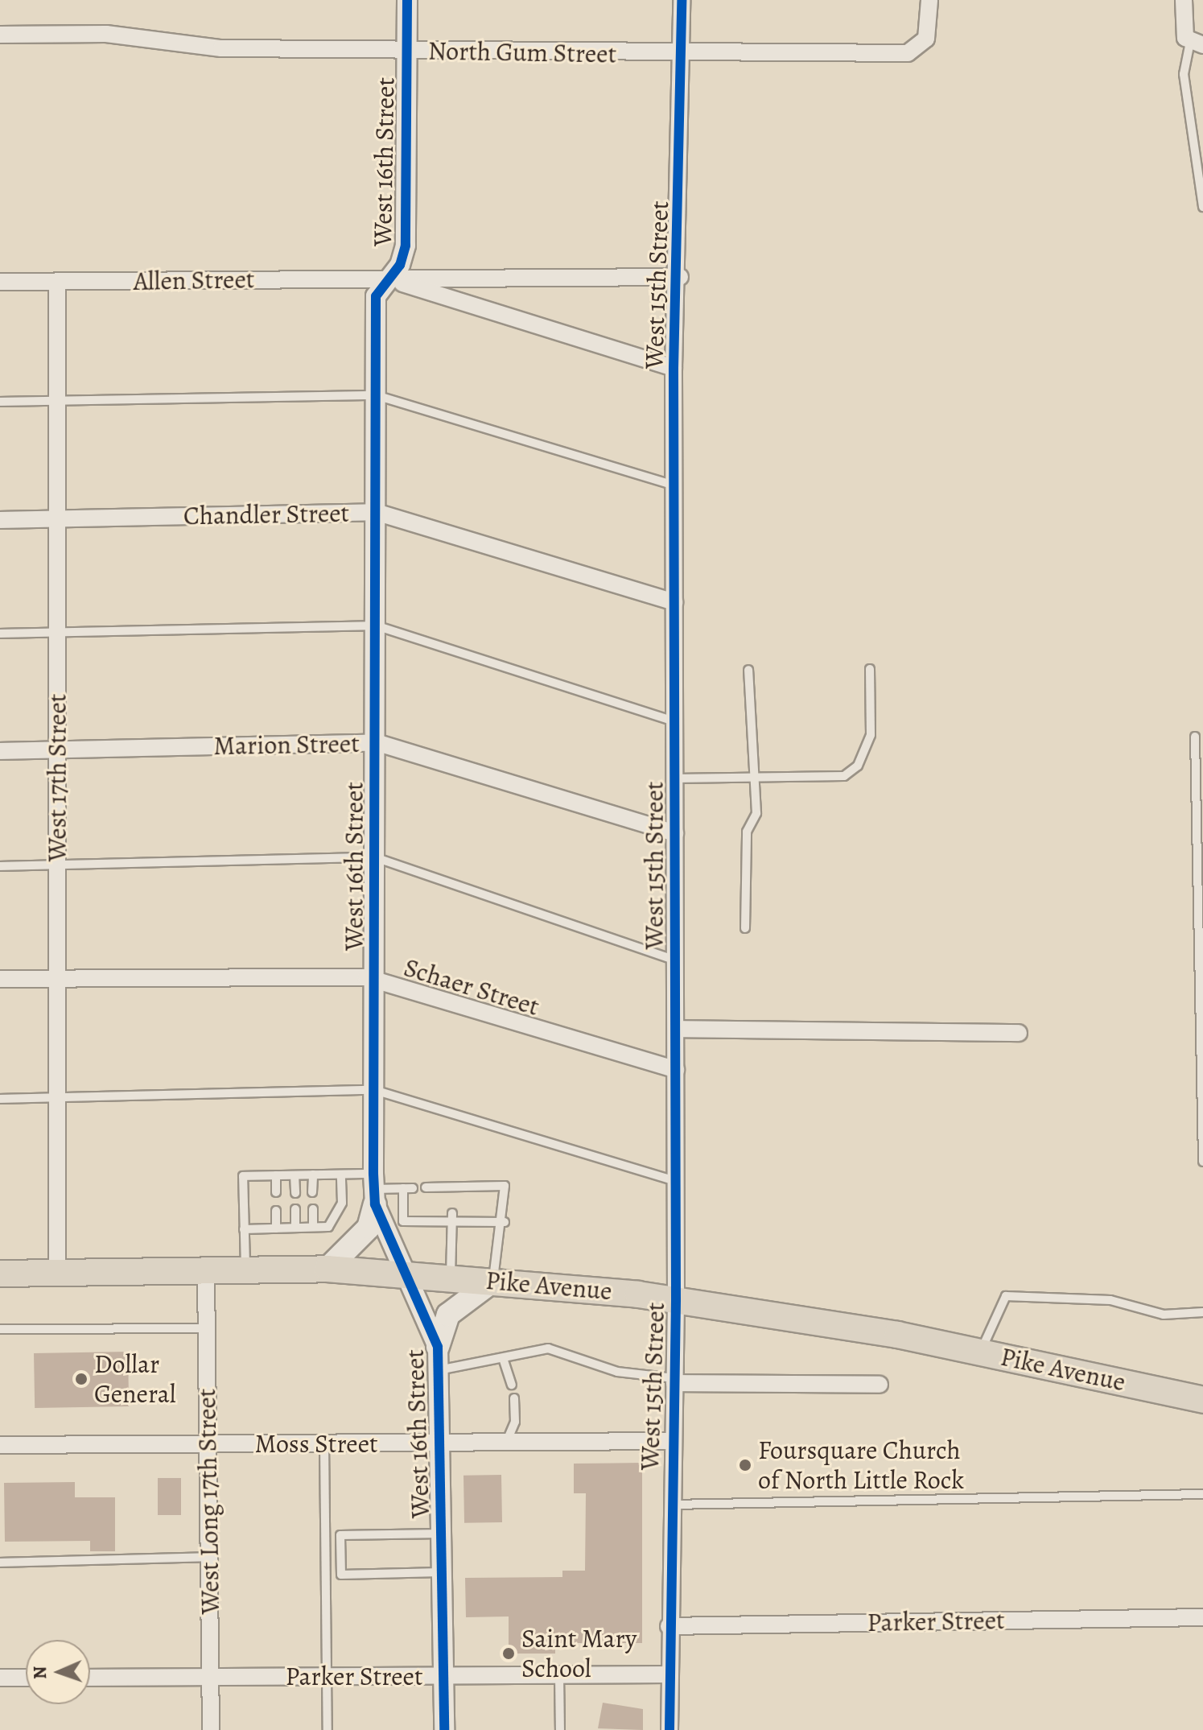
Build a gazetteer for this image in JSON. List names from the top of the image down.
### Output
{
  "streets": {
    "main road": ["Pike Avenue"],
    "street": [
      "North Gum Street",
      "West 16th Street",
      "Allen Street",
      "West 15th Street",
      "Chandler Street",
      "Marion Street",
      "West 17th Street",
      "Schaer Street",
      "Moss Street",
      "West Long 17th Street",
      "Parker Street"
    ]
  },
  "crossings": [
    ["North Gum Street", "West 16th Street"],
    ["North Gum Street", "West 15th Street"],
    ["West 16th Street", "Allen Street"],
    ["West 16th Street", "Chandler Street"],
    ["West 16th Street", "Marion Street"],
    ["West 16th Street", "Schaer Street"],
    ["West 16th Street", "Pike Avenue"],
    ["West 16th Street", "Moss Street"],
    ["West 16th Street", "Parker Street"],
    ["Allen Street", "West 15th Street"],
    ["Allen Street", "West 17th Street"],
    ["West 15th Street", "Chandler Street"],
    ["West 15th Street", "Marion Street"],
    ["West 15th Street", "Schaer Street"],
    ["West 15th Street", "Pike Avenue"],
    ["West 15th Street", "Moss Street"],
    ["West 15th Street", "Parker Street"],
    ["Chandler Street", "West 17th Street"],
    ["Marion Street", "West 17th Street"],
    ["West 17th Street", "Schaer Street"],
    ["West 17th Street", "Pike Avenue"],
    ["Pike Avenue", "West Long 17th Street"],
    ["Moss Street", "West Long 17th Street"],
    ["West Long 17th Street", "Parker Street"]
  ],
  "places": ["Dollar General", "Foursquare Church of North Little Rock", "Saint Mary School"],
  "north": "left"
}
